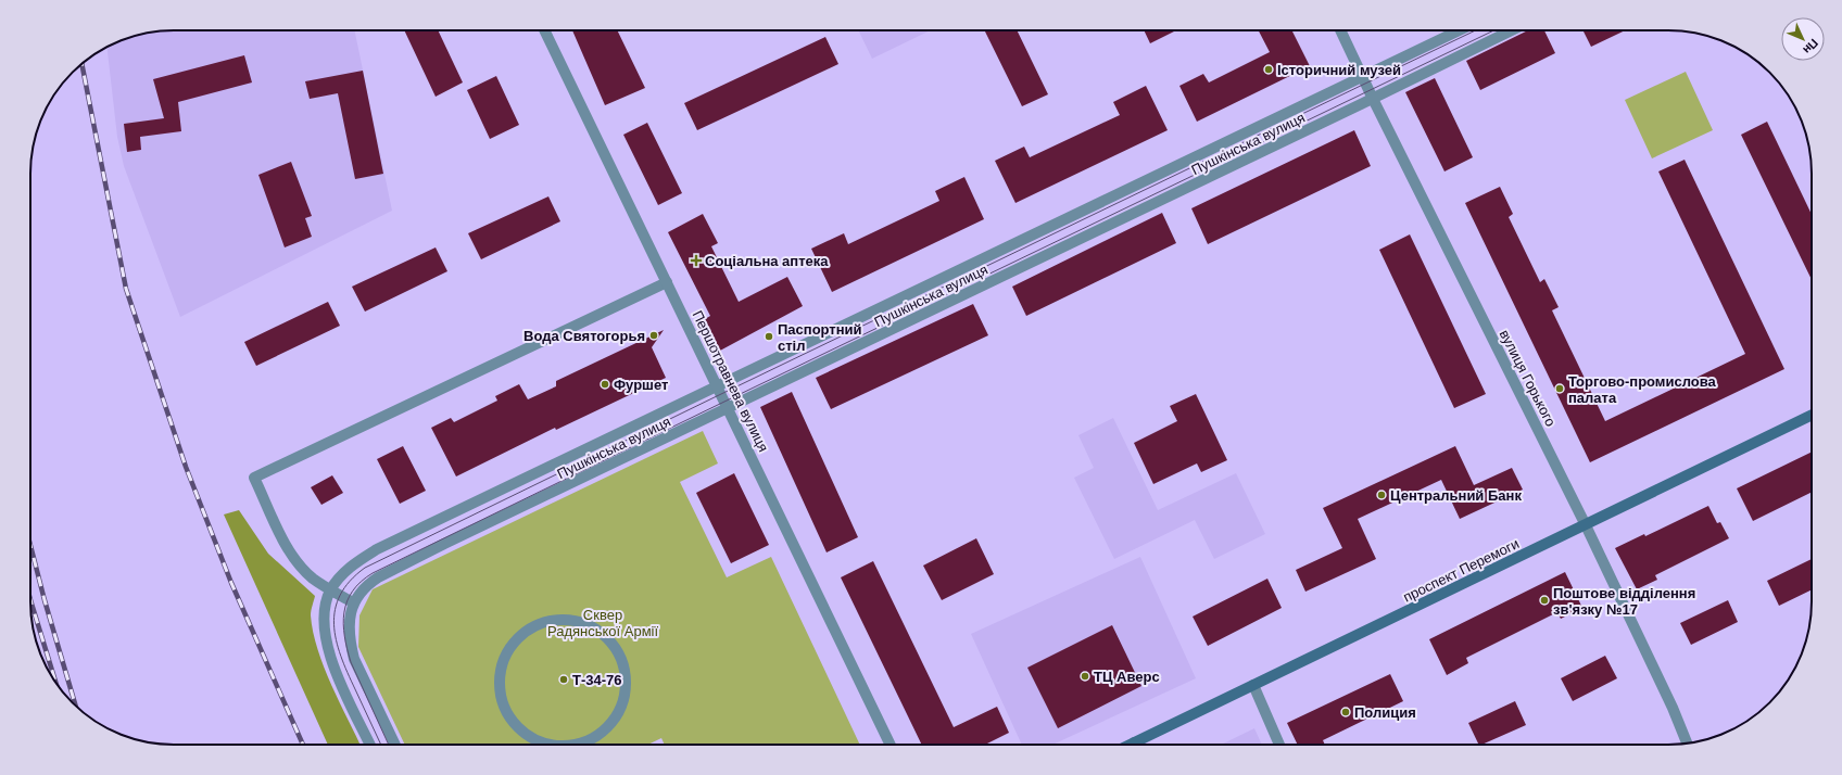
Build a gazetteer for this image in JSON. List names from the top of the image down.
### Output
{
  "streets": {
    "main road": ["проспект Перемоги"],
    "street": ["Пушкінська вулиця", "вулиця Горького", "Першотравнева вулиця"]
  },
  "crossings": [
    ["Пушкінська вулиця", "вулиця Горького"],
    ["Пушкінська вулиця", "Першотравнева вулиця"],
    ["вулиця Горького", "проспект Перемоги"]
  ],
  "parks": ["Сквер Радянської Армії"],
  "places": {
    "other": [
      "Історичний музей",
      "Вода Святогорья",
      "Паспортний стіл",
      "Фуршет",
      "Торгово-промислова палата",
      "Центральний Банк",
      "Поштове відділення зв'язку №17",
      "ТЦ Аверс",
      "Т-34-76",
      "Полиция"
    ],
    "health": ["Соціальна аптека"]
  },
  "north": "bottom right"
}
